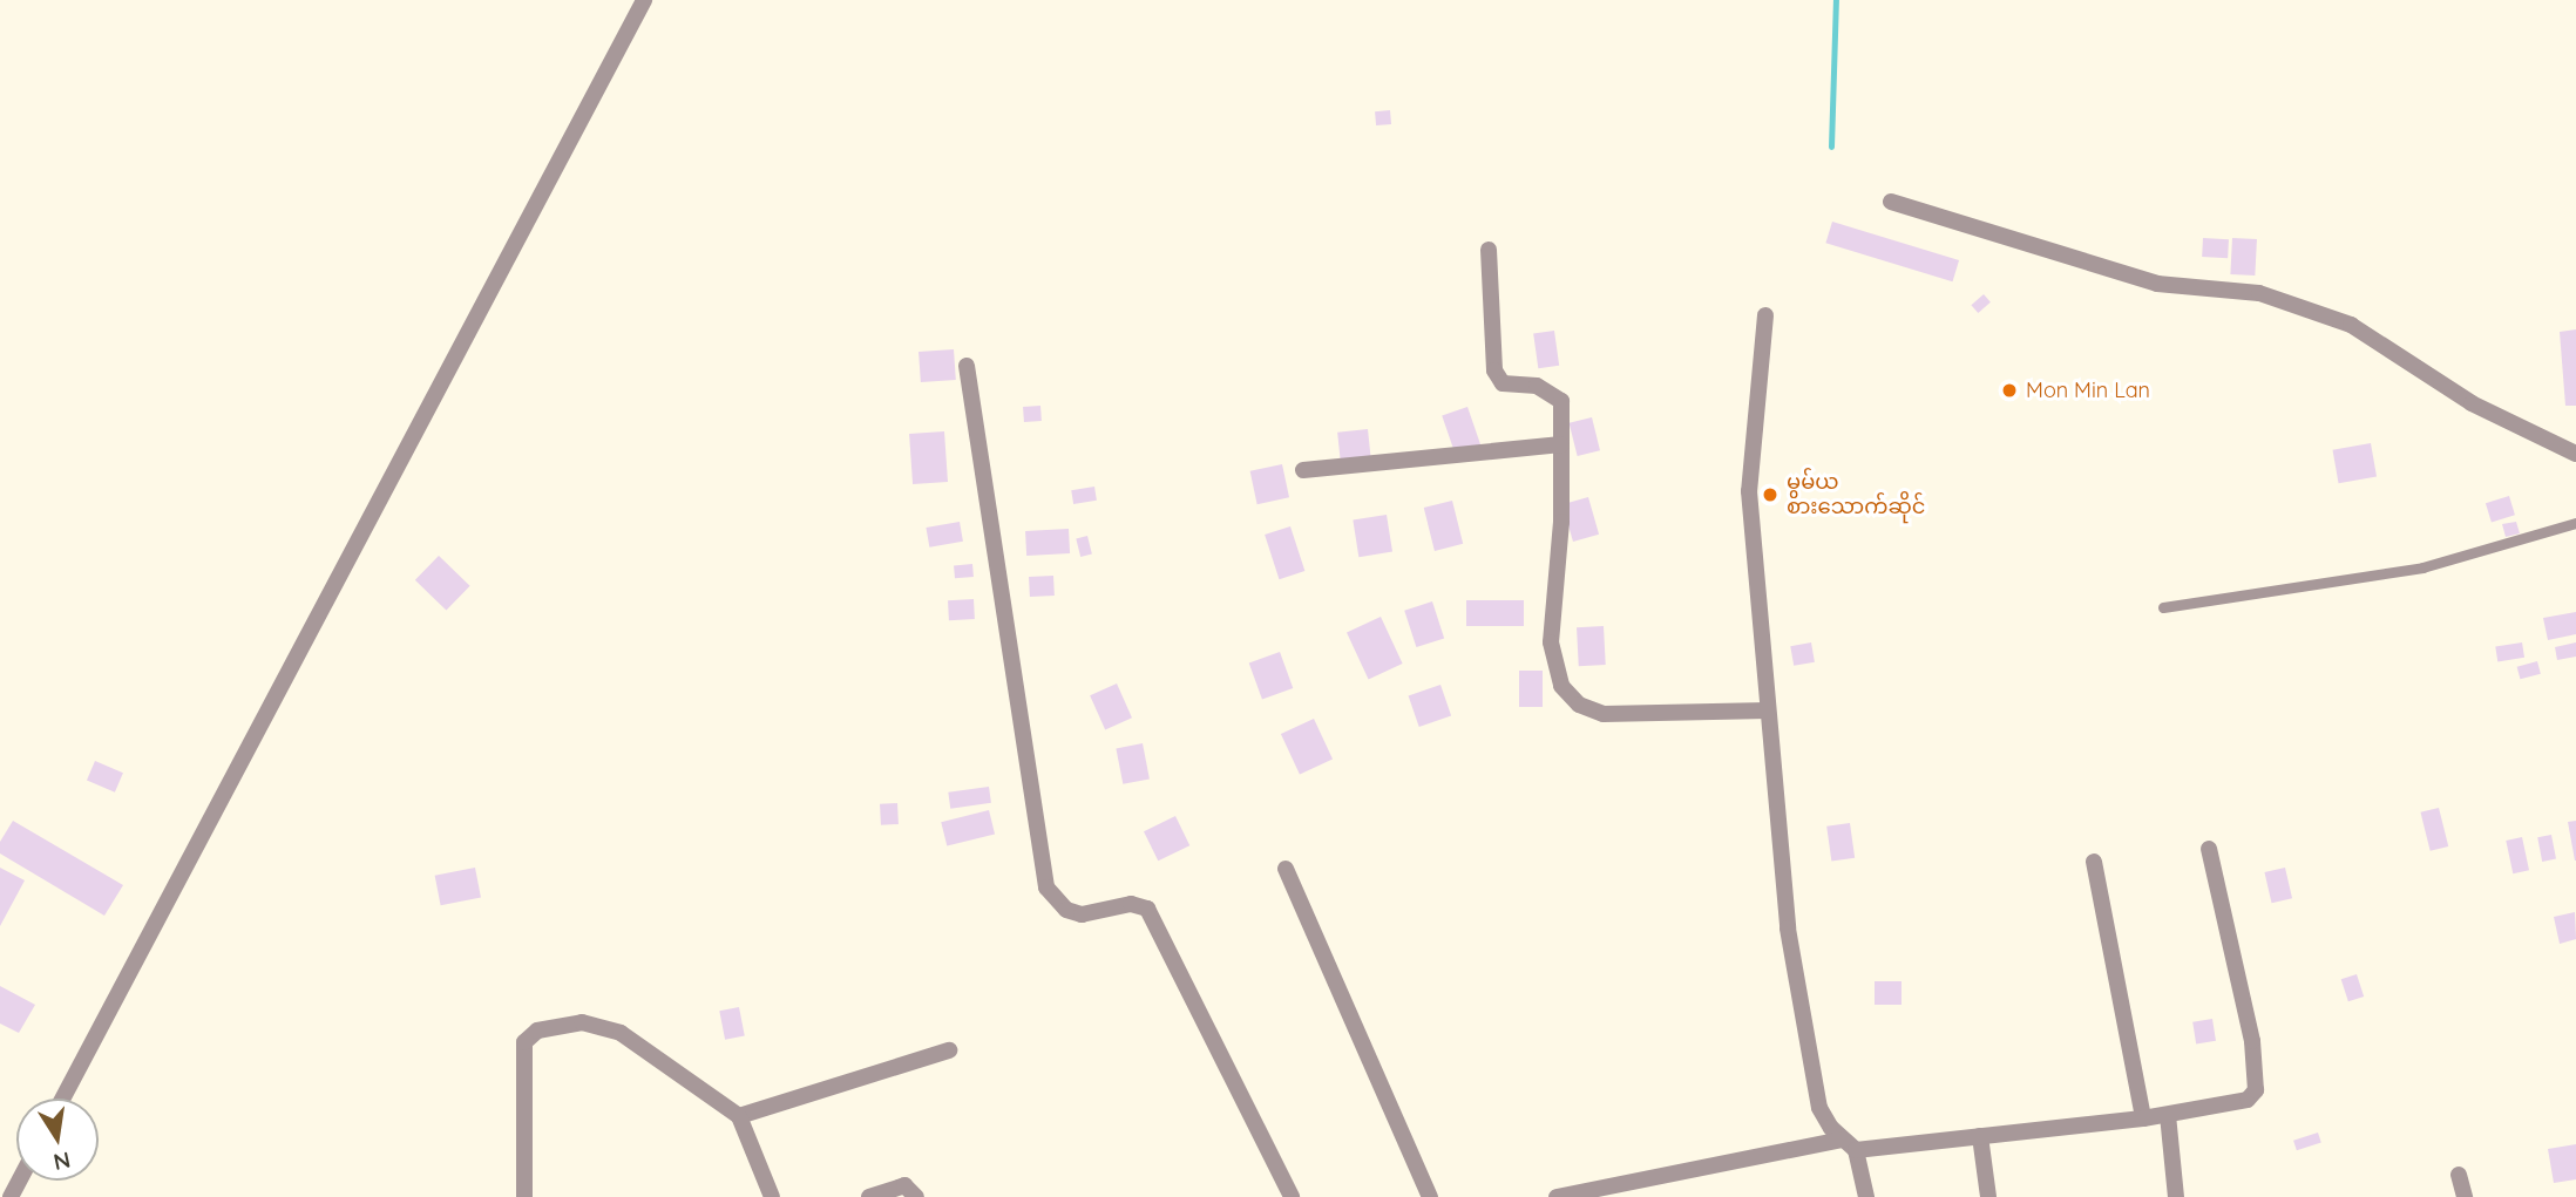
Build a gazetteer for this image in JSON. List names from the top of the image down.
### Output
{
  "places": ["Mon Min Lan", "မွမ်ယ စားသောက်ဆိုင်"],
  "north": "bottom"
}
